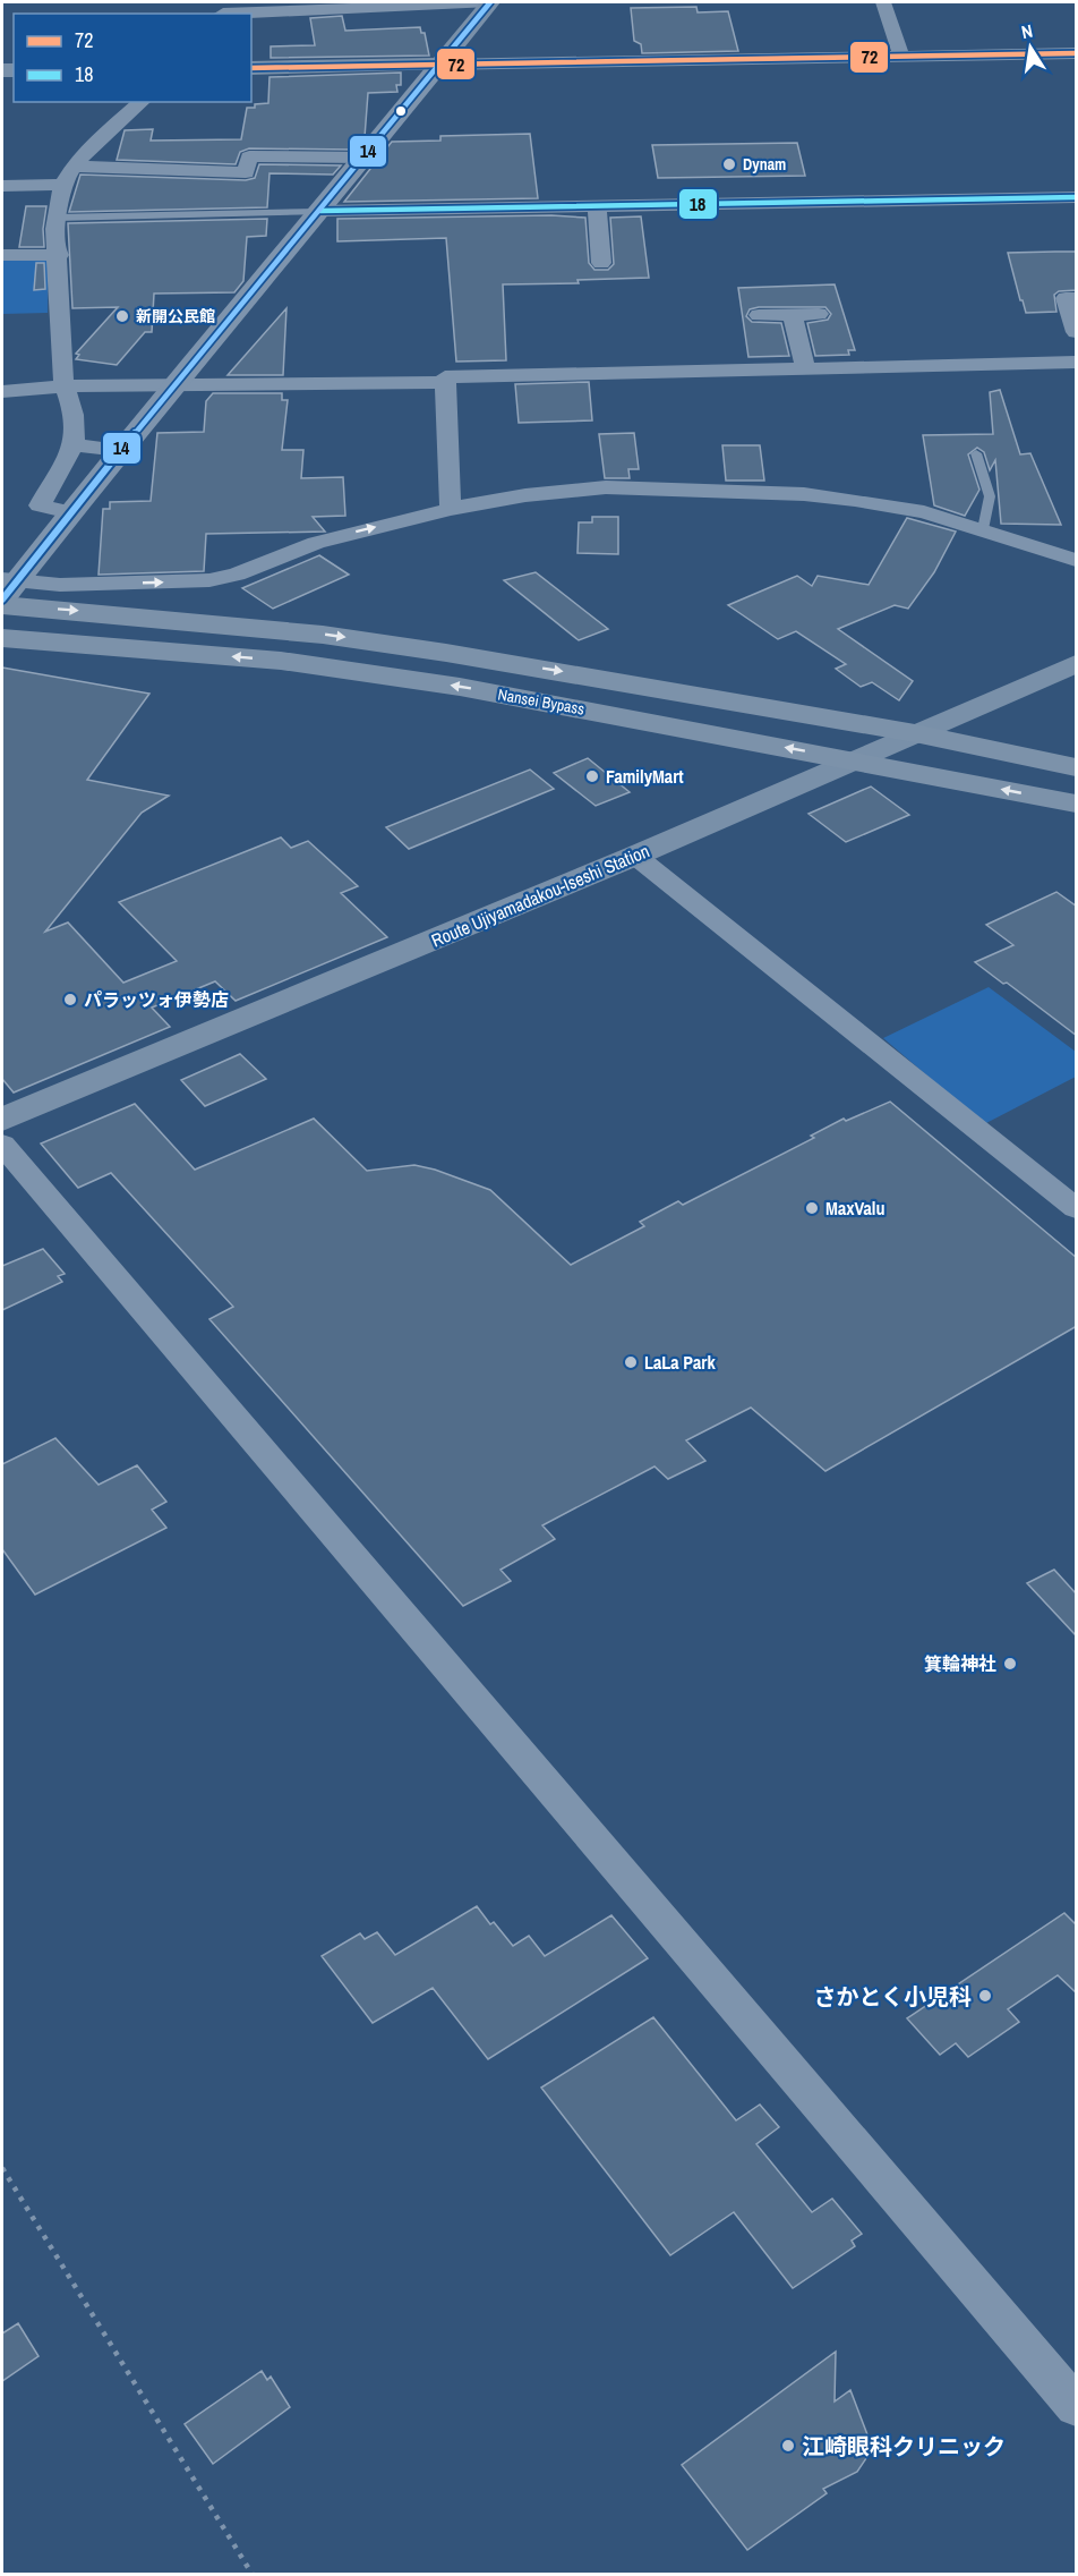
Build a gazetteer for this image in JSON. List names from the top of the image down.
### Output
{
  "streets": {
    "highway": ["Nansei Bypass"],
    "main road": ["Route Ujiyamadakou-Iseshi Station"]
  },
  "crossings": [
    ["Nansei Bypass", "Route Ujiyamadakou-Iseshi Station"]
  ],
  "places": [
    "Dynam",
    "新開公民館",
    "FamilyMart",
    "パラッツォ伊勢店",
    "MaxValu",
    "LaLa Park",
    "箕輪神社",
    "さかとく小児科",
    "江崎眼科クリニック"
  ],
  "lines": ["transit line 14", "transit line 72", "transit line 18"],
  "legend": ["72", "18"],
  "north": "top"
}
